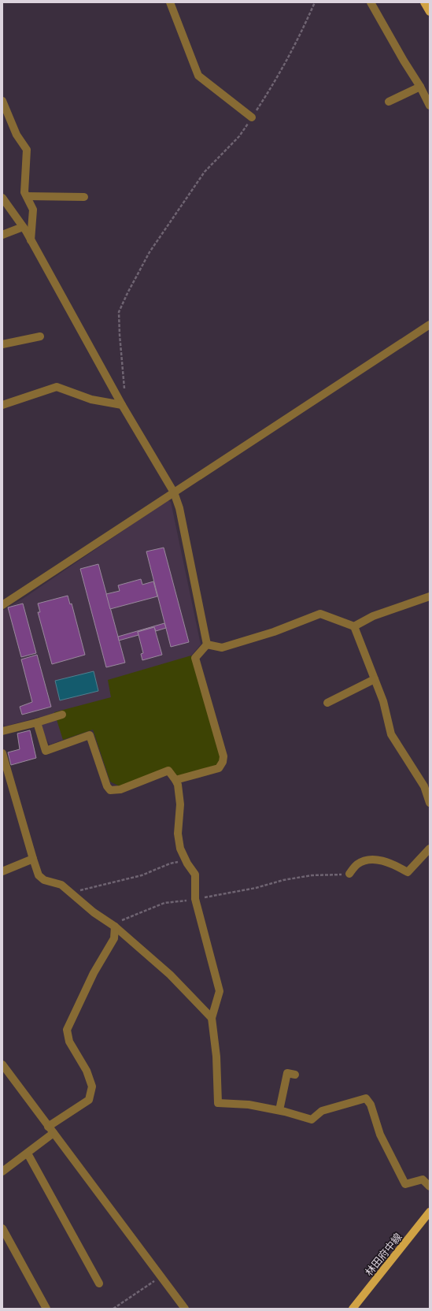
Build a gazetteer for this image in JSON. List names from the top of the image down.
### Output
{
  "streets": {
    "main road": ["林田府中線"]
  }
}
